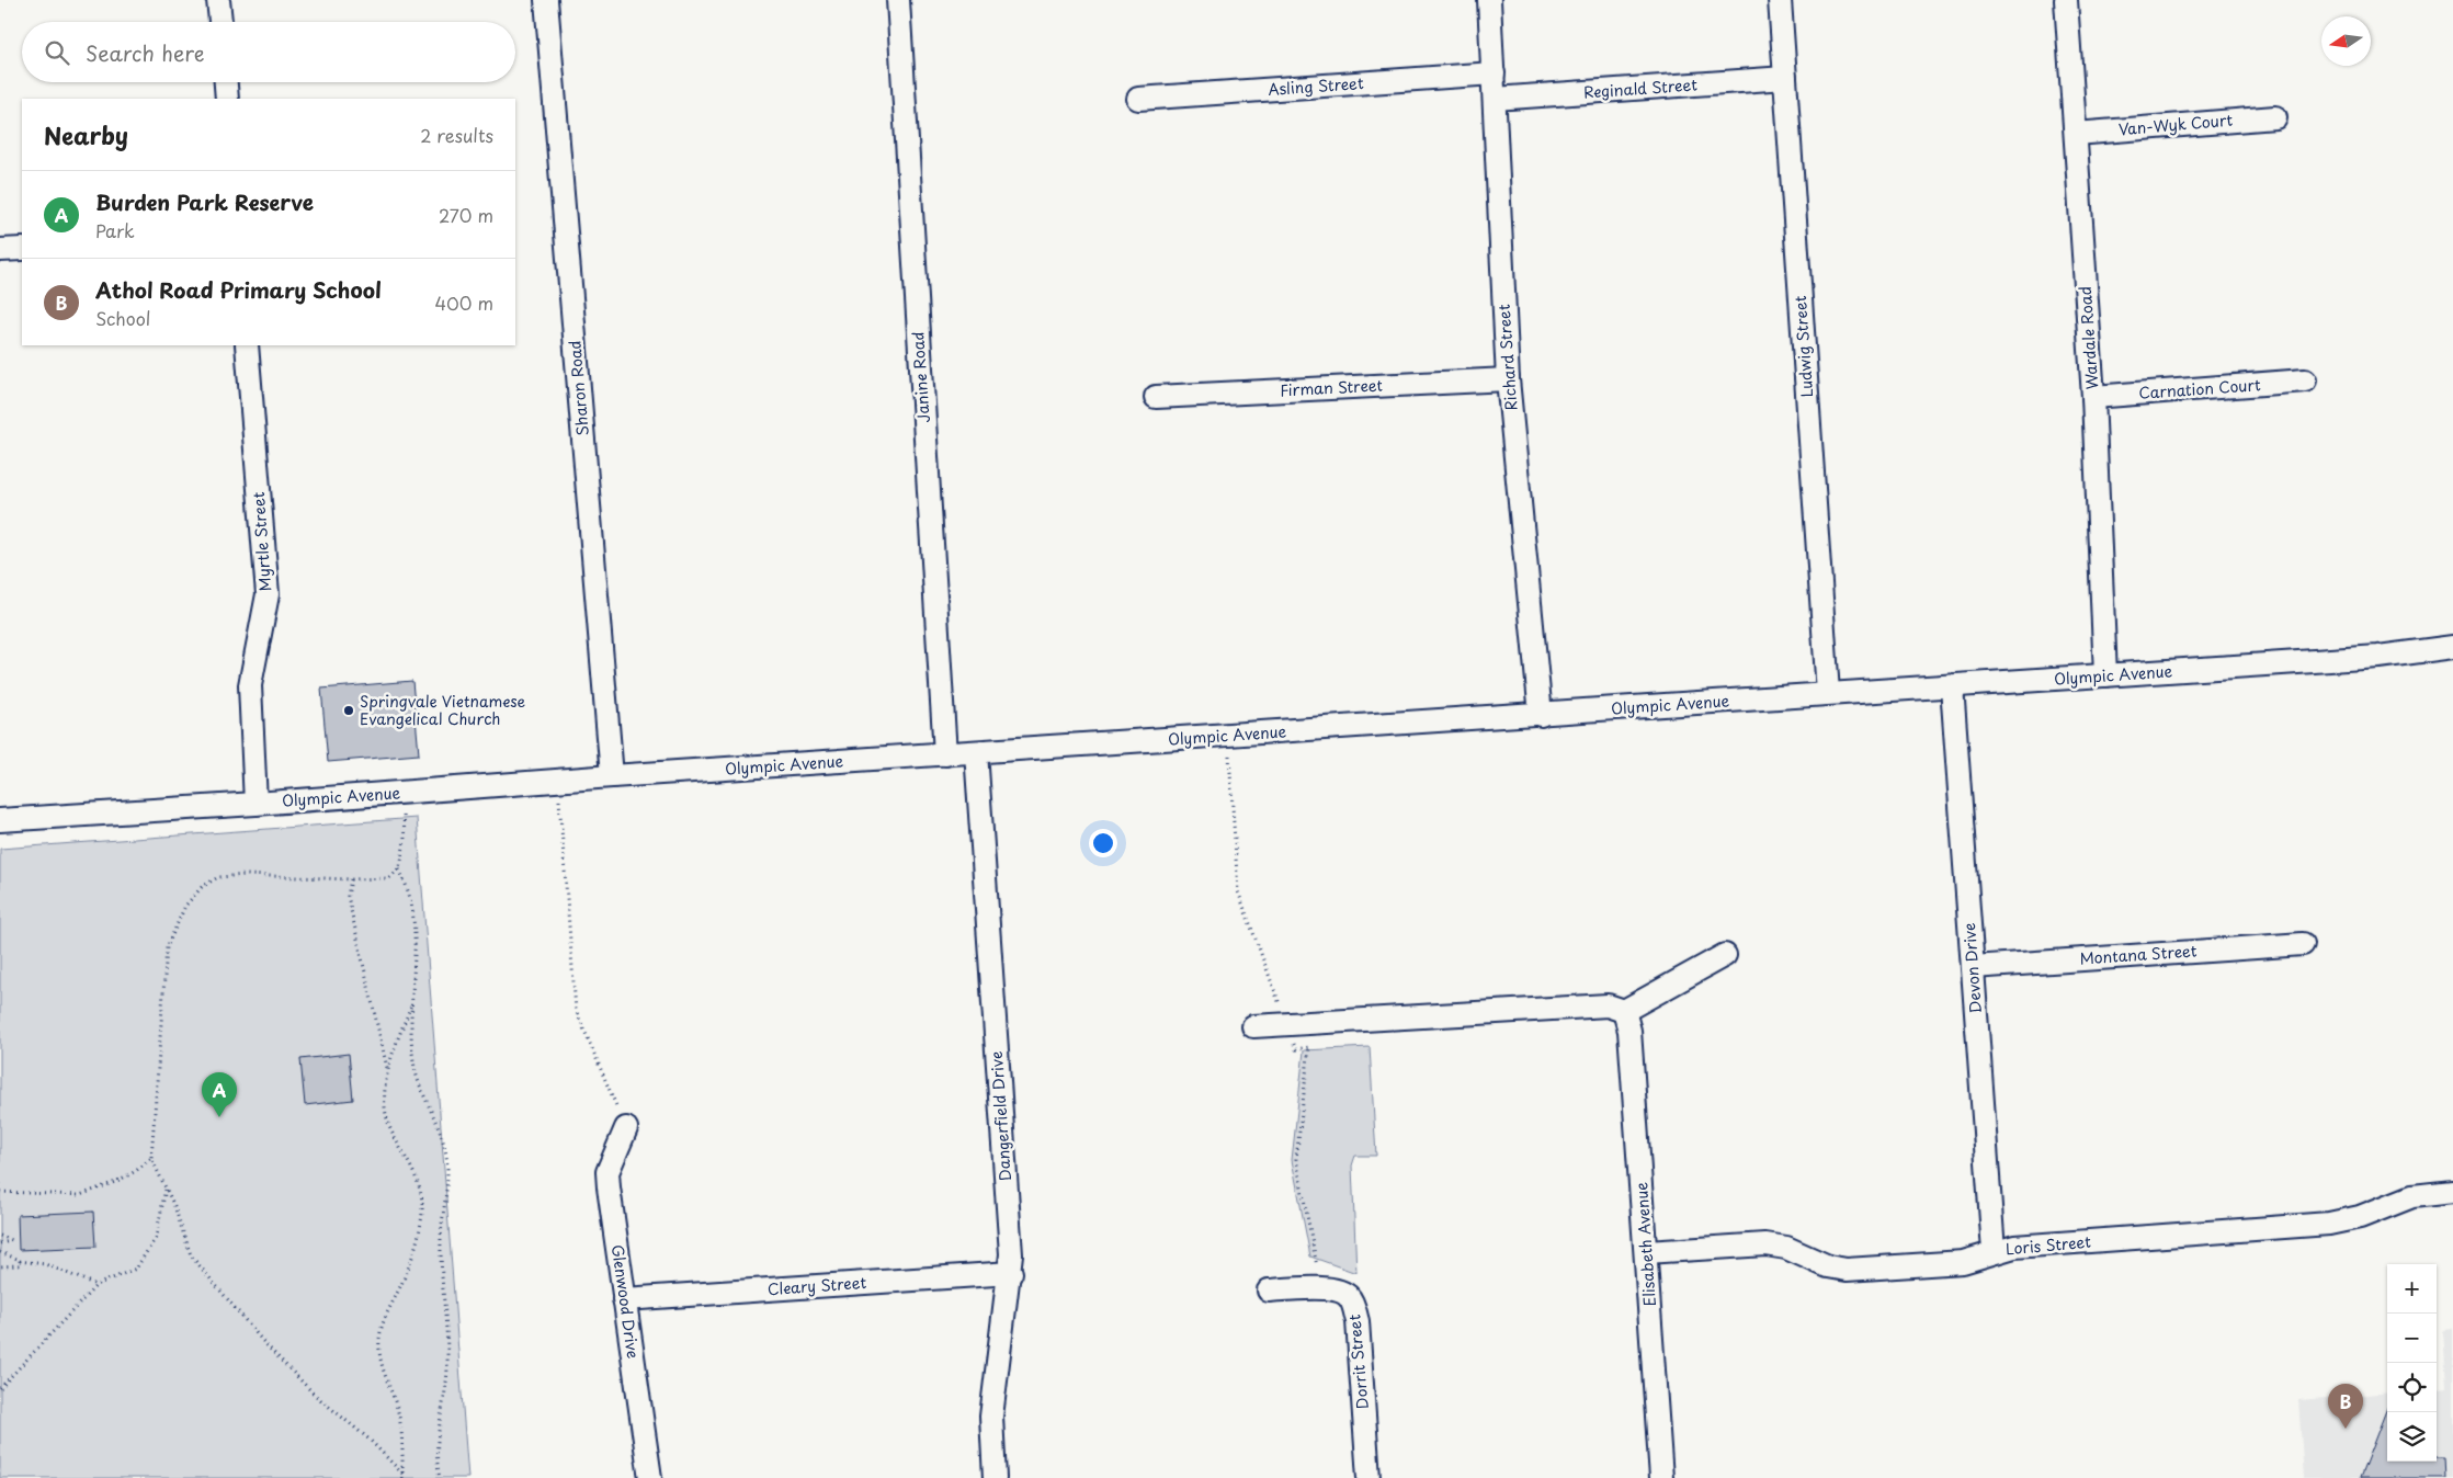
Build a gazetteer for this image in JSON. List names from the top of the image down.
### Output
{
  "streets": {
    "street": [
      "Asling Street",
      "Reginald Street",
      "Van-Wyk Court",
      "Wardale Road",
      "Ludwig Street",
      "Richard Street",
      "Janine Road",
      "Sharon Road",
      "Firman Street",
      "Carnation Court",
      "Myrtle Street",
      "Olympic Avenue",
      "Montana Street",
      "Devon Drive",
      "Dangerfield Drive",
      "Elisabeth Avenue",
      "Loris Street",
      "Cleary Street",
      "Glenwood Drive",
      "Dorrit Street"
    ]
  },
  "crossings": [
    ["Asling Street", "Richard Street"],
    ["Reginald Street", "Ludwig Street"],
    ["Reginald Street", "Richard Street"],
    ["Van-Wyk Court", "Wardale Road"],
    ["Wardale Road", "Carnation Court"],
    ["Wardale Road", "Olympic Avenue"],
    ["Ludwig Street", "Olympic Avenue"],
    ["Richard Street", "Firman Street"],
    ["Richard Street", "Olympic Avenue"],
    ["Janine Road", "Olympic Avenue"],
    ["Sharon Road", "Olympic Avenue"],
    ["Myrtle Street", "Olympic Avenue"],
    ["Olympic Avenue", "Devon Drive"],
    ["Olympic Avenue", "Dangerfield Drive"],
    ["Montana Street", "Devon Drive"],
    ["Devon Drive", "Loris Street"],
    ["Dangerfield Drive", "Cleary Street"],
    ["Elisabeth Avenue", "Loris Street"],
    ["Cleary Street", "Glenwood Drive"]
  ],
  "places": ["Springvale Vietnamese Evangelical Church"],
  "north": "left",
  "page": {
    "search": "Search here",
    "heading": ["Nearby", "2 results"],
    "list": [
      {
        "mark": "A",
        "name": "Burden Park Reserve",
        "note": "Park",
        "value": "270 m"
      },
      {
        "mark": "B",
        "name": "Athol Road Primary School",
        "note": "School",
        "value": "400 m"
      }
    ],
    "pins": ["A", "B"],
    "map_buttons": ["+", "−"]
  }
}
